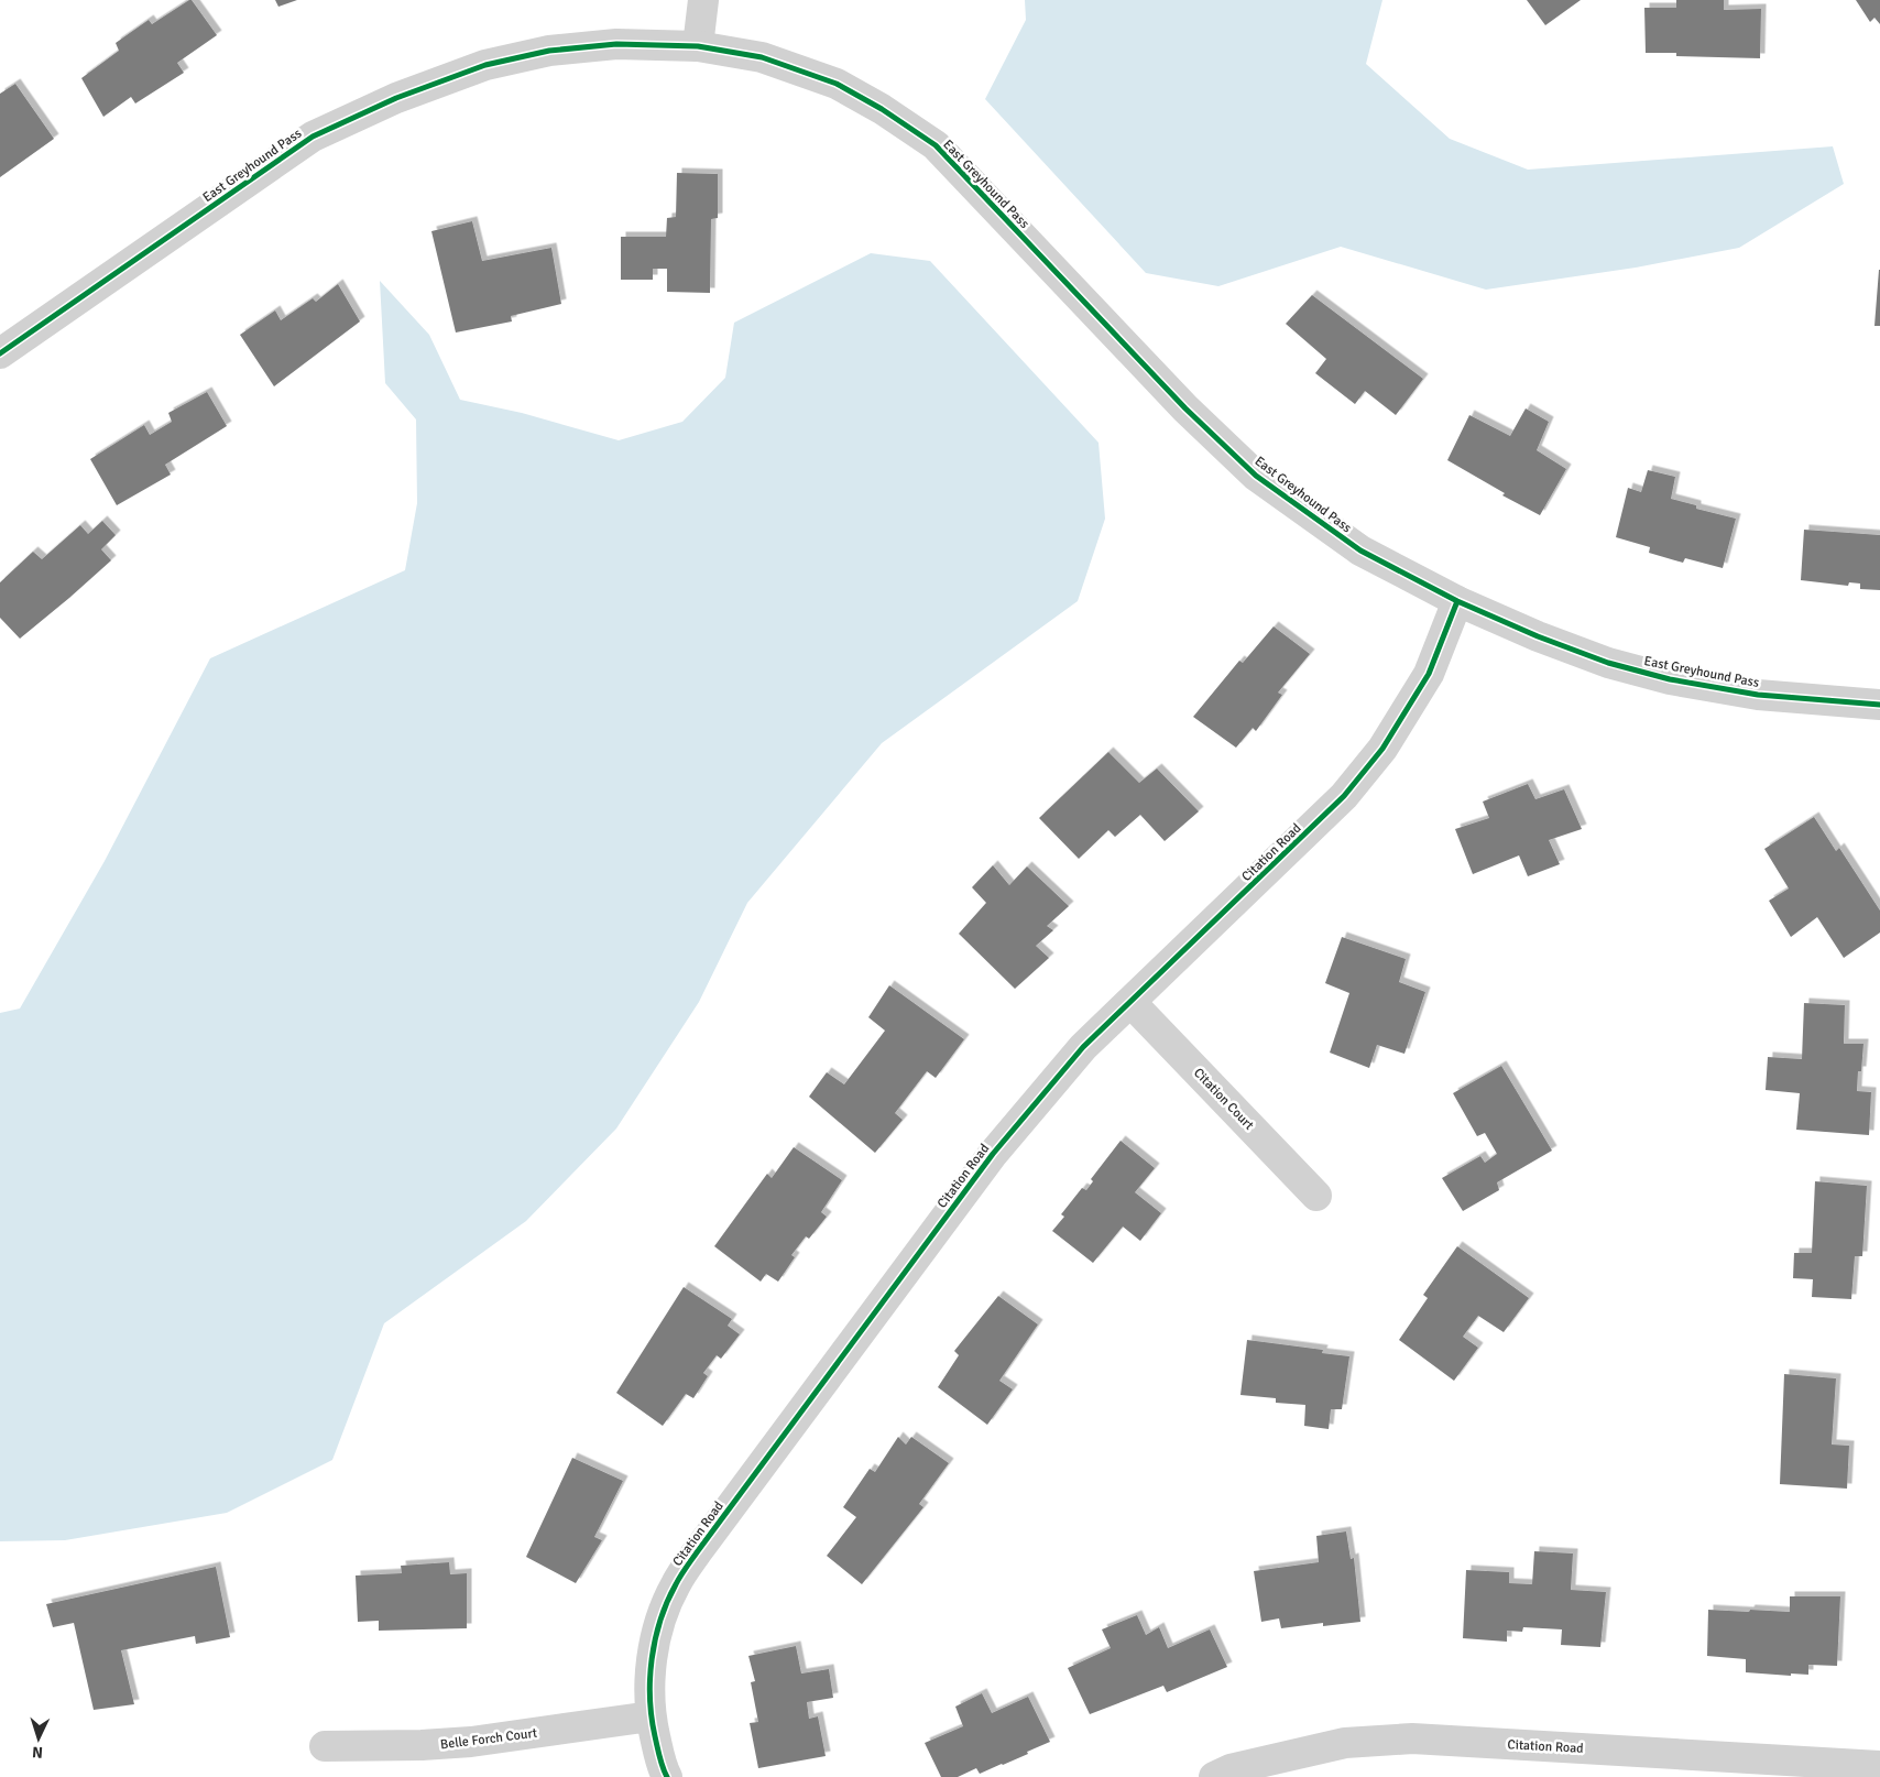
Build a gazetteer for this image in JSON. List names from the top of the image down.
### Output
{
  "streets": {
    "street": [
      "East Greyhound Pass",
      "Citation Road",
      "Citation Court",
      "Belle Forch Court"
    ]
  },
  "crossings": [
    ["East Greyhound Pass", "Citation Road"],
    ["Citation Road", "Citation Court"],
    ["Citation Road", "Belle Forch Court"]
  ],
  "north": "bottom"
}
